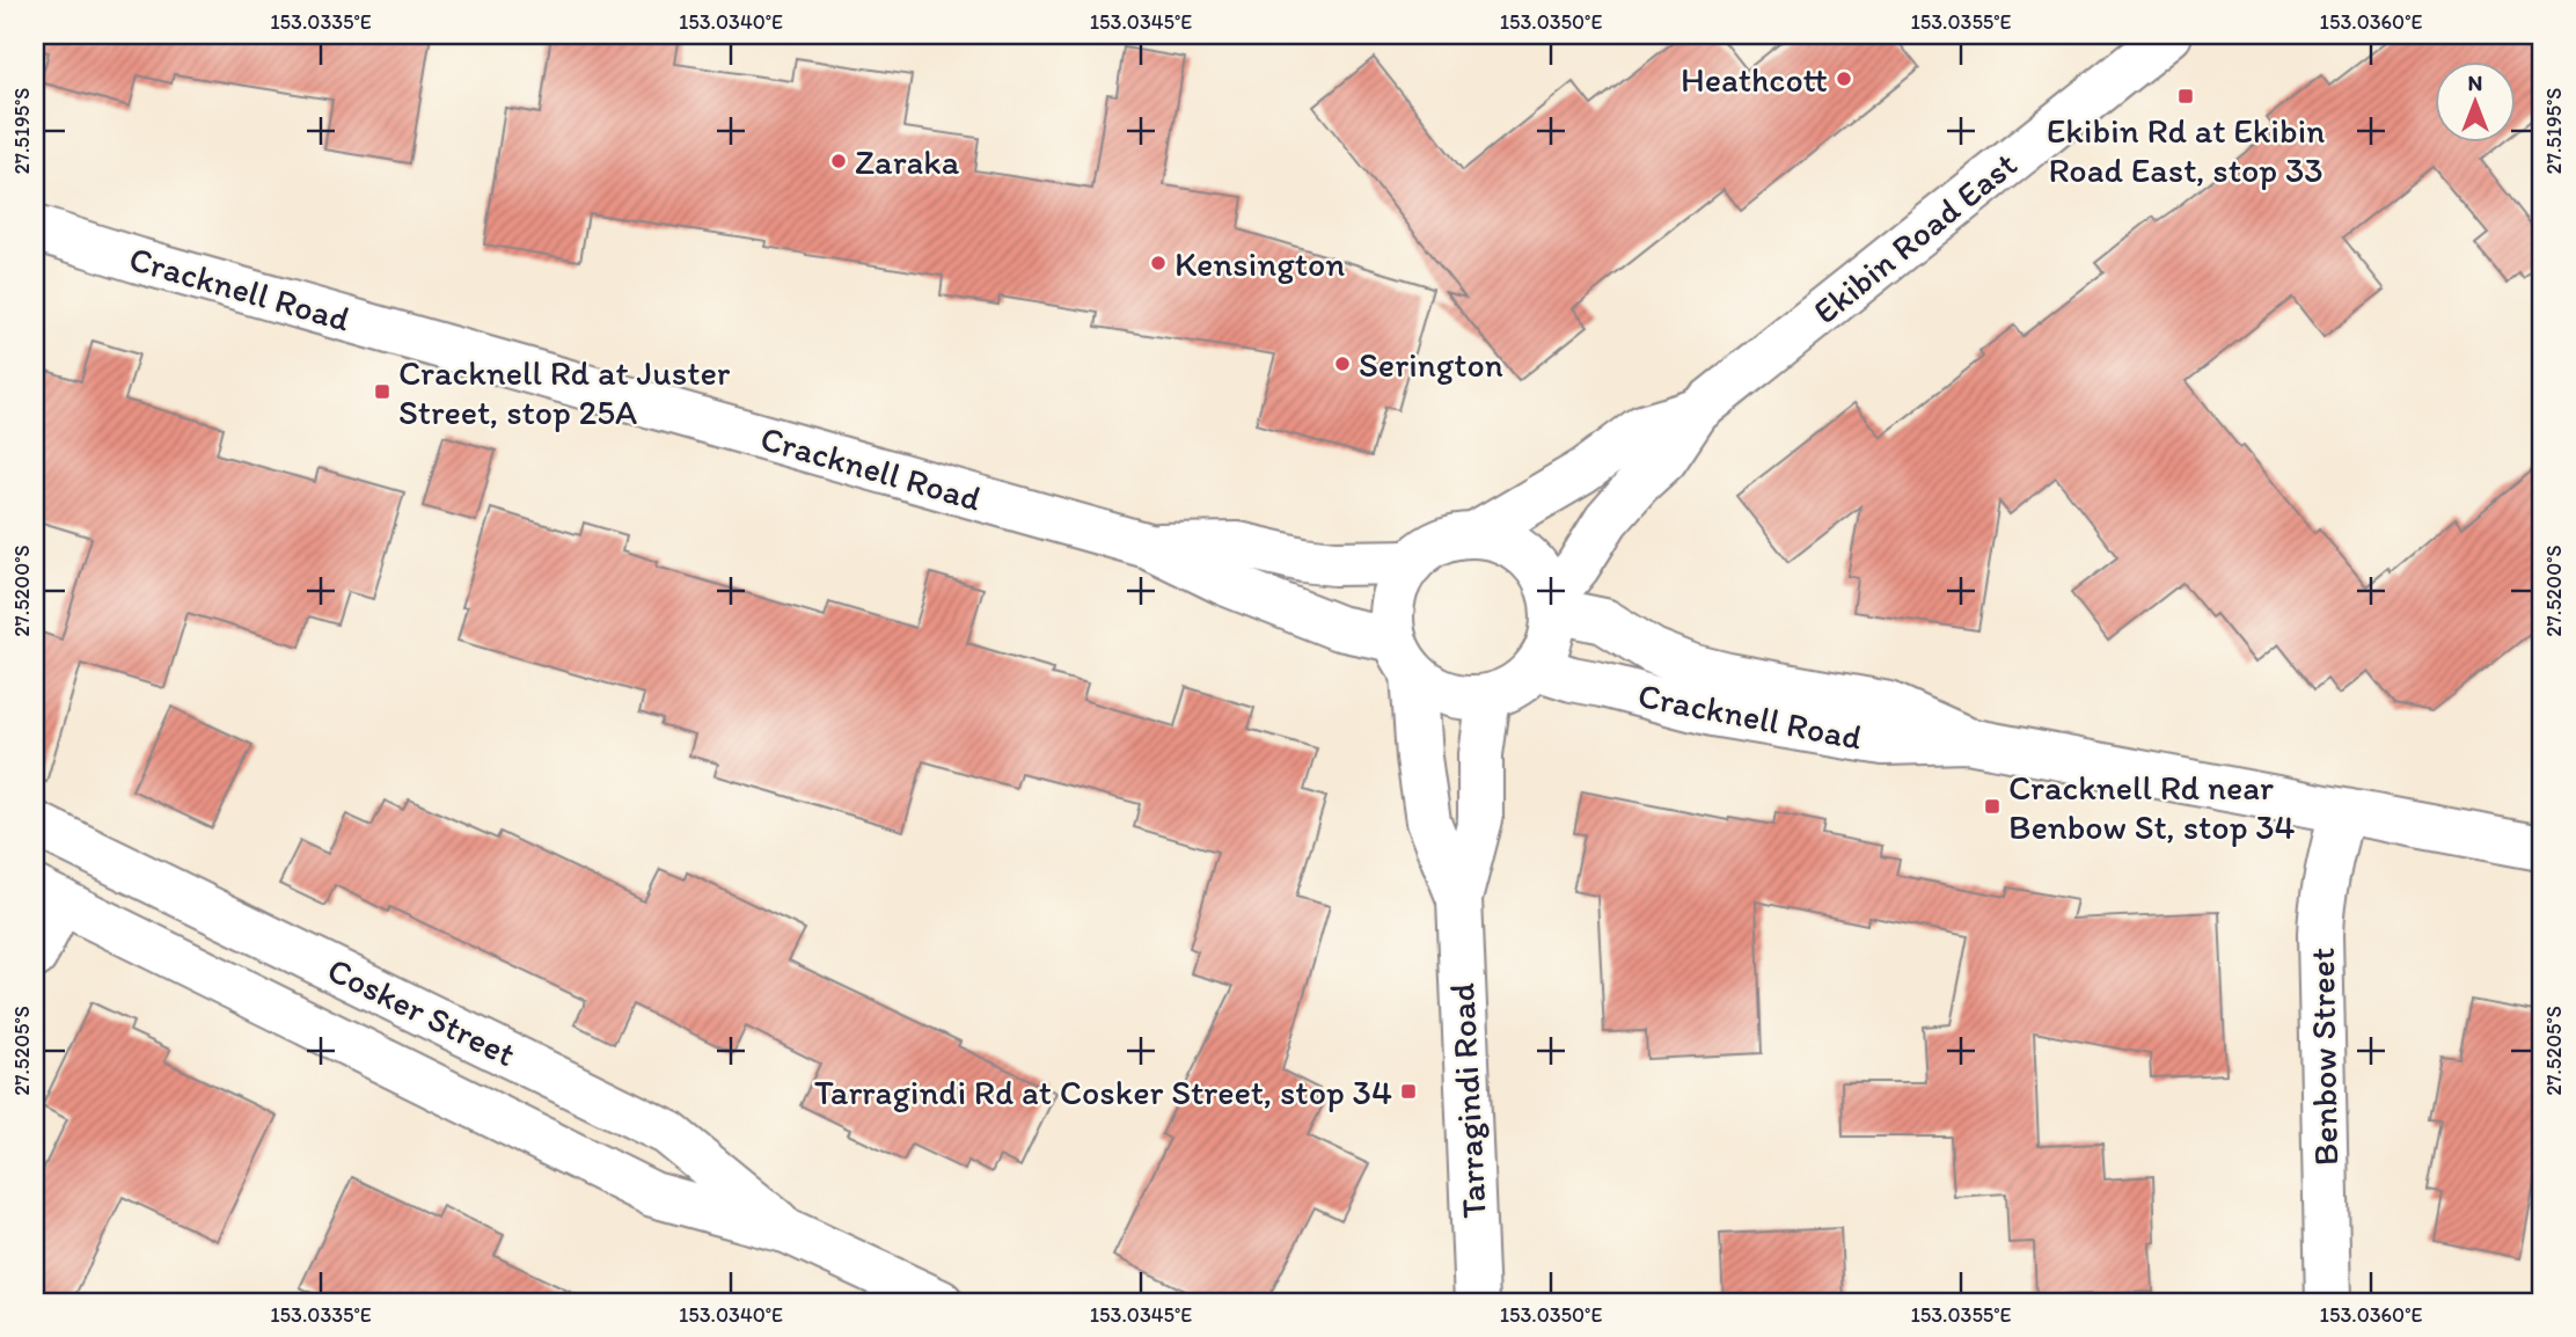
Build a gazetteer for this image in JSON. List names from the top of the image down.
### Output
{
  "streets": {
    "street": [
      "Ekibin Road East",
      "Cracknell Road",
      "Cosker Street",
      "Benbow Street",
      "Tarragindi Road"
    ]
  },
  "crossings": [
    ["Ekibin Road East", "Cracknell Road"],
    ["Ekibin Road East", "Tarragindi Road"],
    ["Cracknell Road", "Benbow Street"],
    ["Cracknell Road", "Tarragindi Road"]
  ],
  "places": {
    "other": [
      "Heathcott",
      "Zaraka",
      "Kensington",
      "Serington"
    ],
    "transit": [
      "Ekibin Rd at Ekibin Road East, stop 33",
      "Cracknell Rd at Juster Street, stop 25A",
      "Cracknell Rd near Benbow St, stop 34",
      "Tarragindi Rd at Cosker Street, stop 34"
    ]
  },
  "north": "top",
  "coordinates": [
    "153.0335°E",
    "153.0340°E",
    "153.0345°E",
    "153.0350°E",
    "153.0355°E",
    "153.0360°E",
    "27.5195°S",
    "27.5200°S",
    "27.5205°S"
  ]
}
